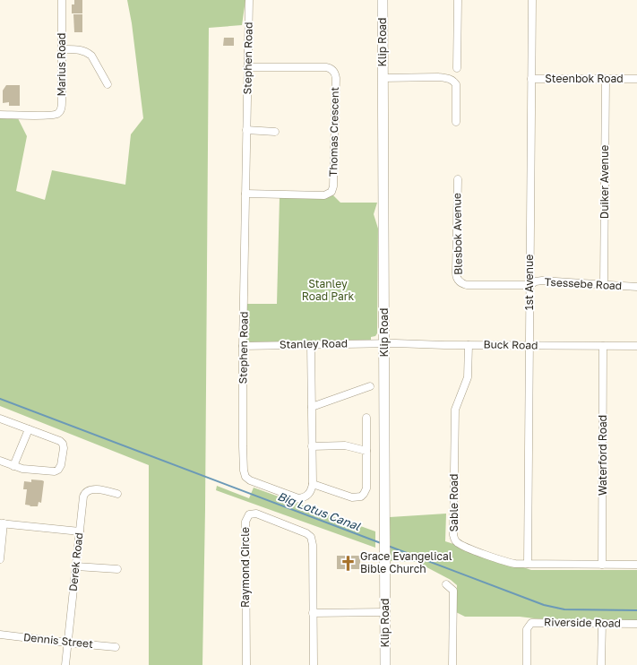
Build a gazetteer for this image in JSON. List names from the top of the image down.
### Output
{
  "streets": {
    "street": [
      "Klip Road",
      "Stephen Road",
      "Marius Road",
      "Steenbok Road",
      "Thomas Crescent",
      "Duiker Avenue",
      "Blesbok Avenue",
      "1st Avenue",
      "Tsessebe Road",
      "Stanley Road",
      "Buck Road",
      "Waterford Road",
      "Sable Road",
      "Derek Road",
      "Raymond Circle",
      "Riverside Road",
      "Dennis Street"
    ]
  },
  "crossings": [
    ["Klip Road", "Stanley Road"],
    ["Klip Road", "Buck Road"],
    ["Stephen Road", "Thomas Crescent"],
    ["Stephen Road", "Stanley Road"],
    ["Steenbok Road", "Duiker Avenue"],
    ["Steenbok Road", "1st Avenue"],
    ["Duiker Avenue", "Tsessebe Road"],
    ["Blesbok Avenue", "1st Avenue"],
    ["Blesbok Avenue", "Tsessebe Road"],
    ["1st Avenue", "Tsessebe Road"],
    ["1st Avenue", "Buck Road"],
    ["1st Avenue", "Sable Road"],
    ["Stanley Road", "Buck Road"],
    ["Buck Road", "Waterford Road"],
    ["Buck Road", "Sable Road"],
    ["Waterford Road", "Sable Road"],
    ["Derek Road", "Dennis Street"]
  ],
  "water": ["Big Lotus Canal"],
  "parks": ["Stanley Road Park"],
  "places": {
    "church": ["Grace Evangelical Bible Church"]
  }
}
